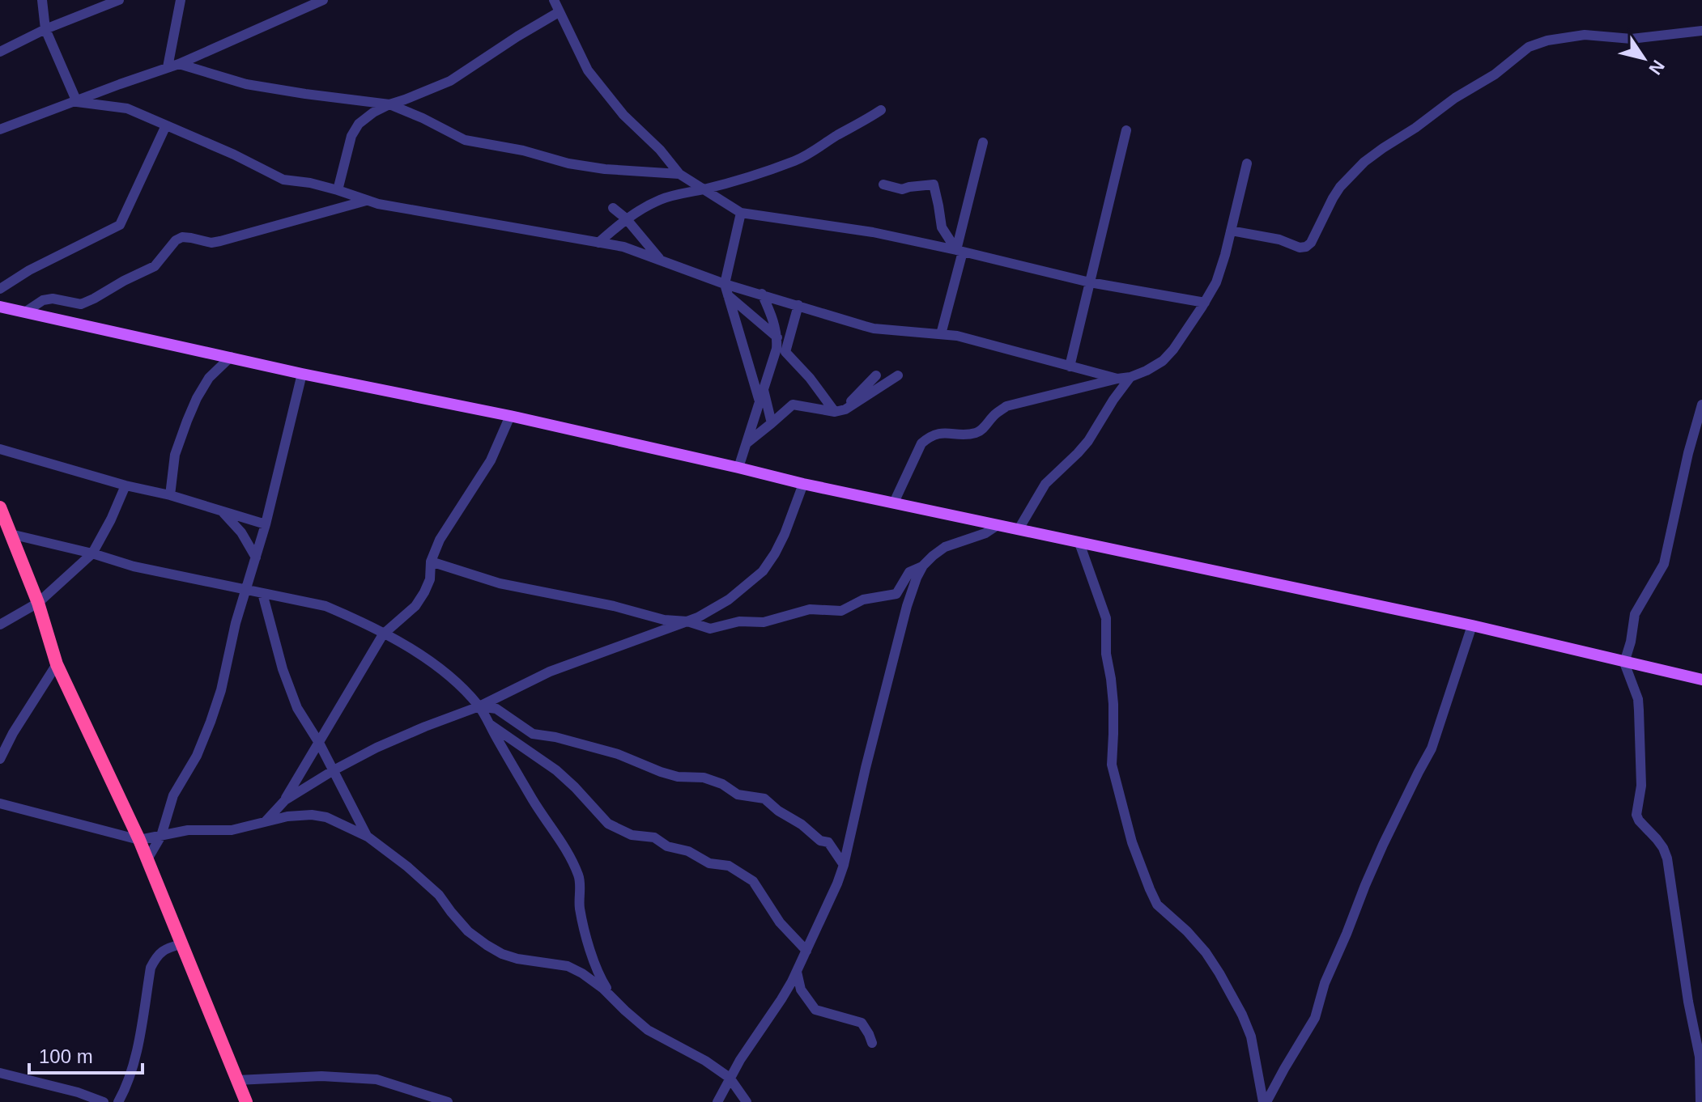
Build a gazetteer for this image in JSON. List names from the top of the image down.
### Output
{
  "scale_bar": "100 m",
  "north": "bottom right"
}
